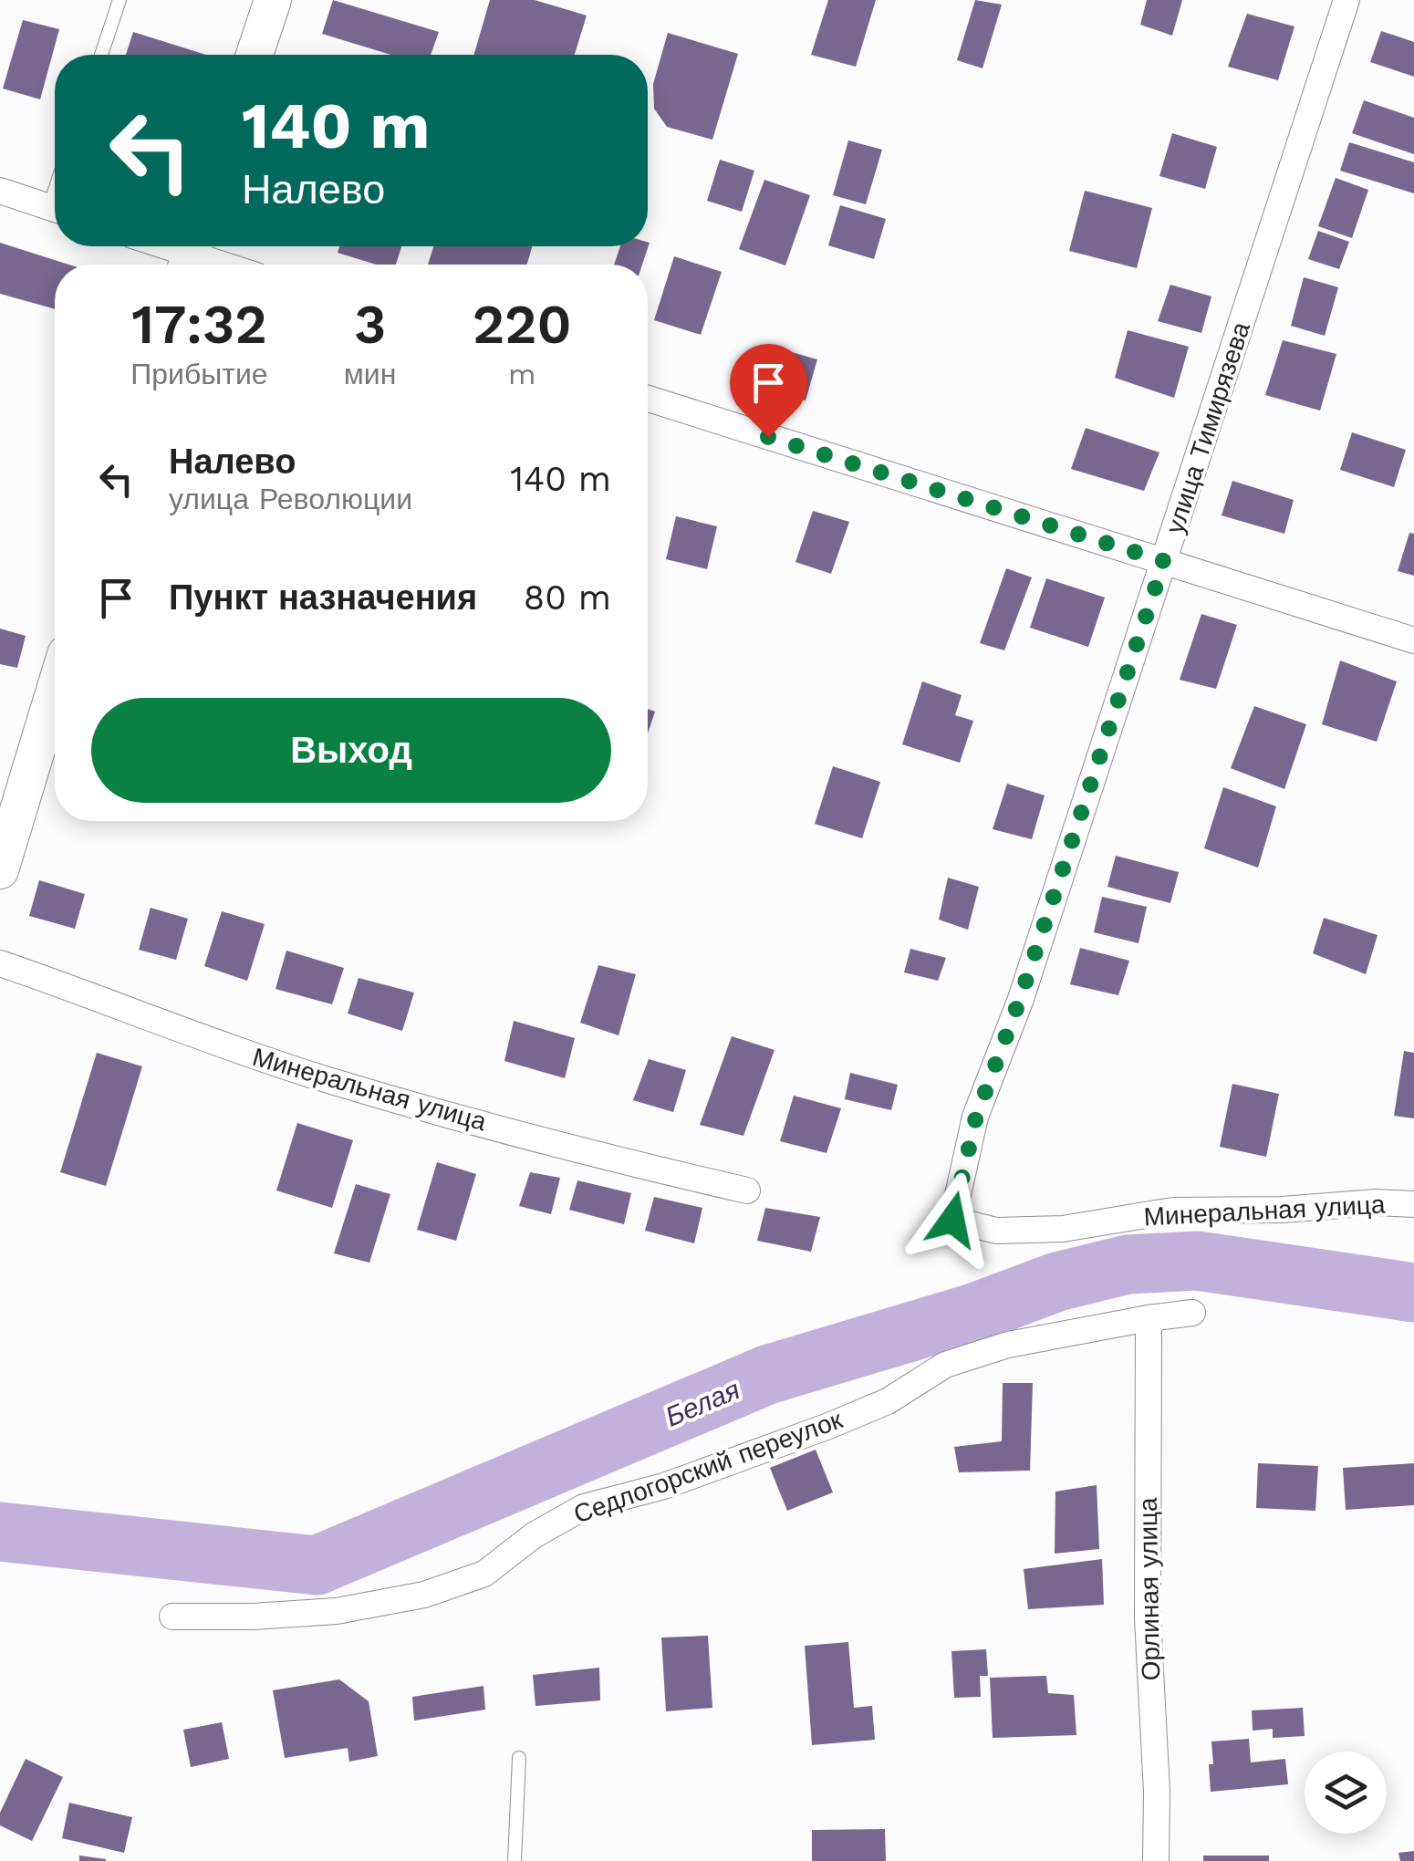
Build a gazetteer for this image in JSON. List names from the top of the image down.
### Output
{
  "streets": {
    "street": [
      "улица Тимирязева",
      "Минеральная улица",
      "Седлогорский переулок",
      "Орлиная улица"
    ]
  },
  "crossings": [
    ["улица Тимирязева", "Минеральная улица"],
    ["Седлогорский переулок", "Орлиная улица"]
  ],
  "water": ["Белая"],
  "page": {
    "turn": ["140 m", "Налево"],
    "eta": [
      "17:32",
      "Прибытие",
      "3",
      "мин",
      "220",
      "m"
    ],
    "list": [
      {
        "name": "Налево",
        "note": "улица Революции",
        "value": "140 m"
      },
      {
        "name": "Пункт назначения",
        "value": "80 m"
      }
    ],
    "buttons": "Выход"
  }
}
